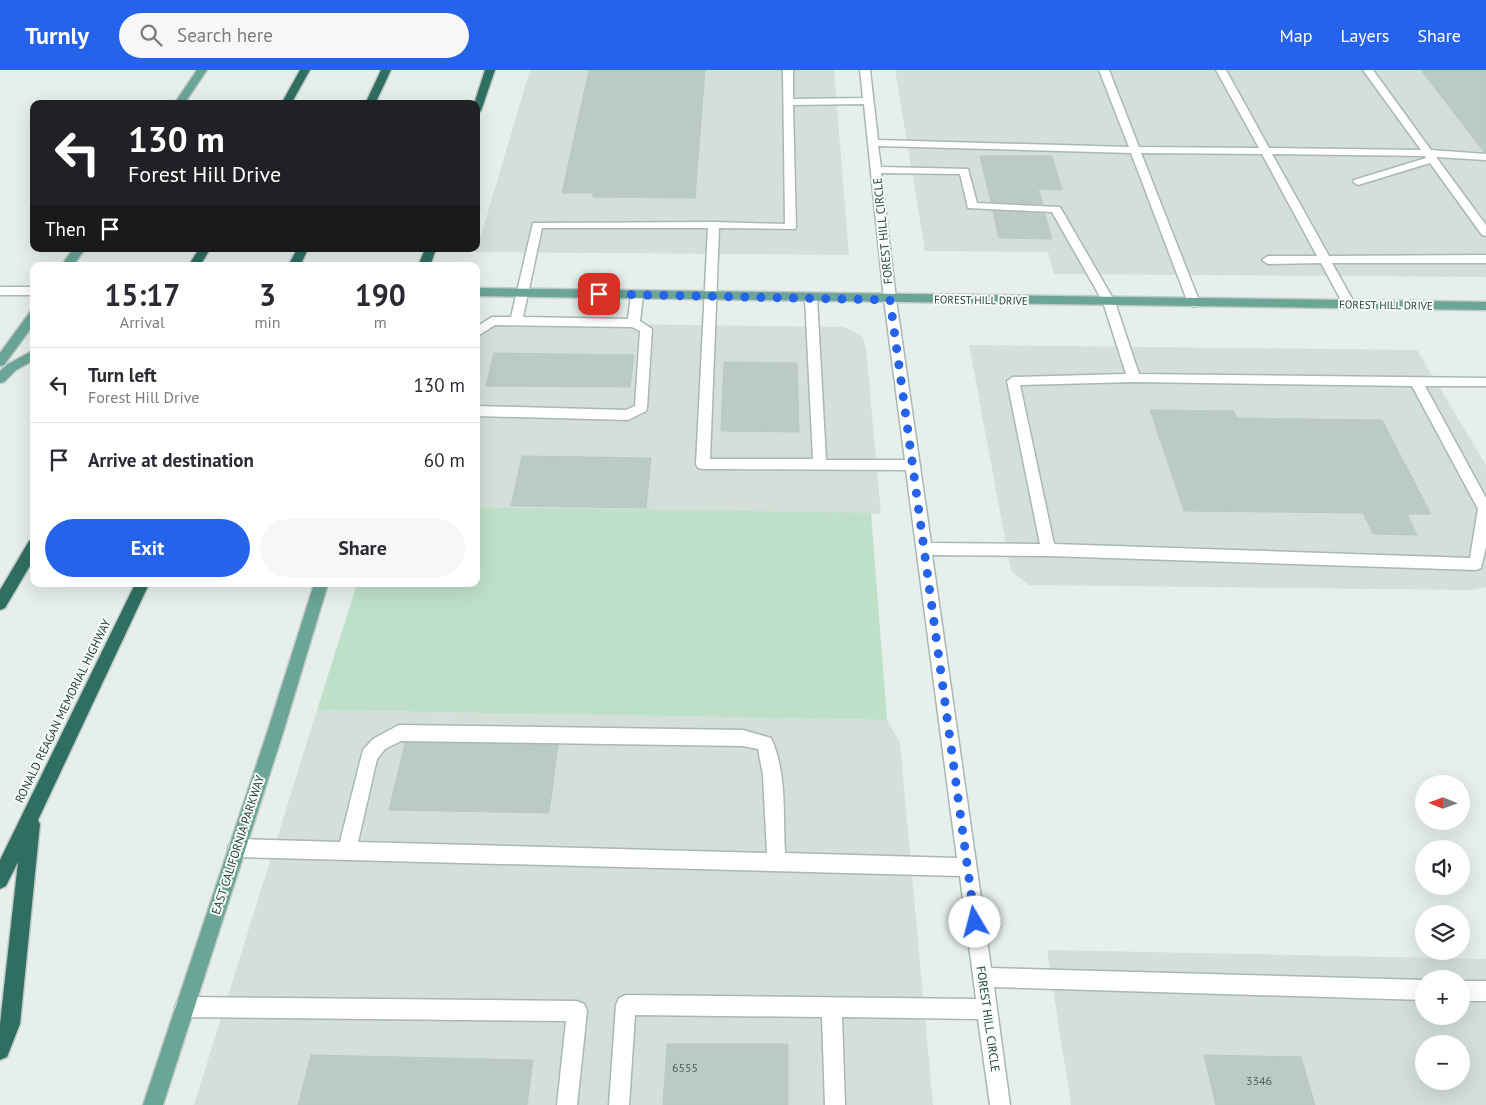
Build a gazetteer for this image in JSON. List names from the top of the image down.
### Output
{
  "streets": {
    "highway": ["RONALD REAGAN MEMORIAL HIGHWAY"],
    "main road": ["FOREST HILL DRIVE", "EAST CALIFORNIA PARKWAY"],
    "street": ["FOREST HILL CIRCLE"]
  },
  "crossings": [
    ["FOREST HILL CIRCLE", "FOREST HILL DRIVE"]
  ],
  "house_numbers": ["6555", "3346"],
  "north": "left",
  "page": {
    "header": "Turnly",
    "search": "Search here",
    "nav": ["Map", "Layers", "Share"],
    "turn": ["130 m", "Forest Hill Drive"],
    "then": "Then",
    "eta": [
      "15:17",
      "Arrival",
      "3",
      "min",
      "190",
      "m"
    ],
    "list": [
      {
        "name": "Turn left",
        "note": "Forest Hill Drive",
        "value": "130 m"
      },
      {
        "name": "Arrive at destination",
        "value": "60 m"
      }
    ],
    "buttons": ["Exit", "Share"],
    "map_buttons": ["+", "−"]
  }
}
